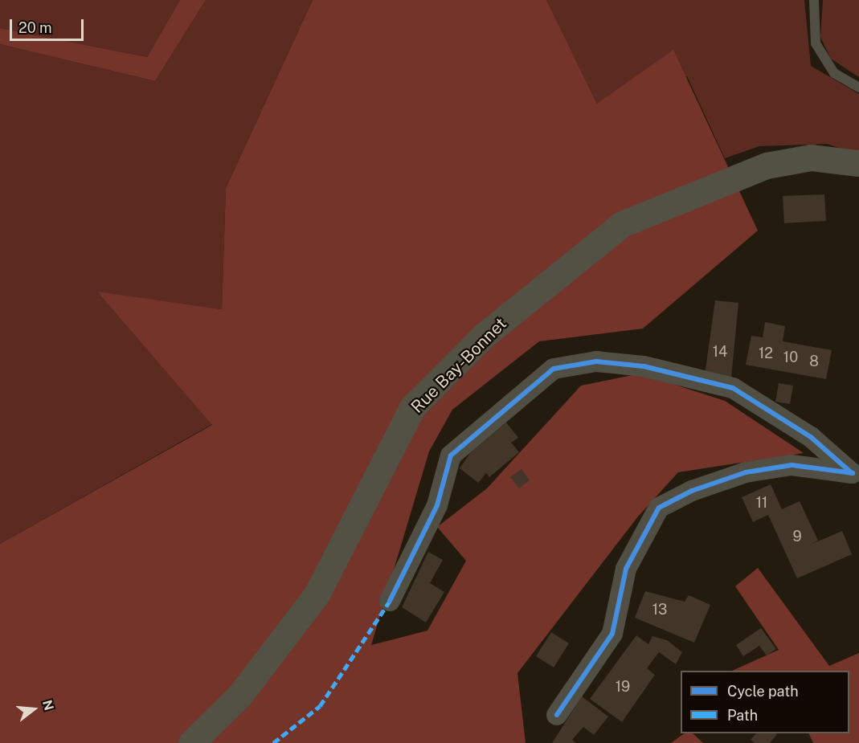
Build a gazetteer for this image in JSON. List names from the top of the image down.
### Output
{
  "streets": {
    "main road": ["Rue Bay-Bonnet"]
  },
  "house_numbers": [
    "14",
    "12",
    "10",
    "8",
    "11",
    "9",
    "13",
    "19"
  ],
  "legend": ["Cycle path", "Path"],
  "scale_bar": "20 m",
  "north": "right"
}
